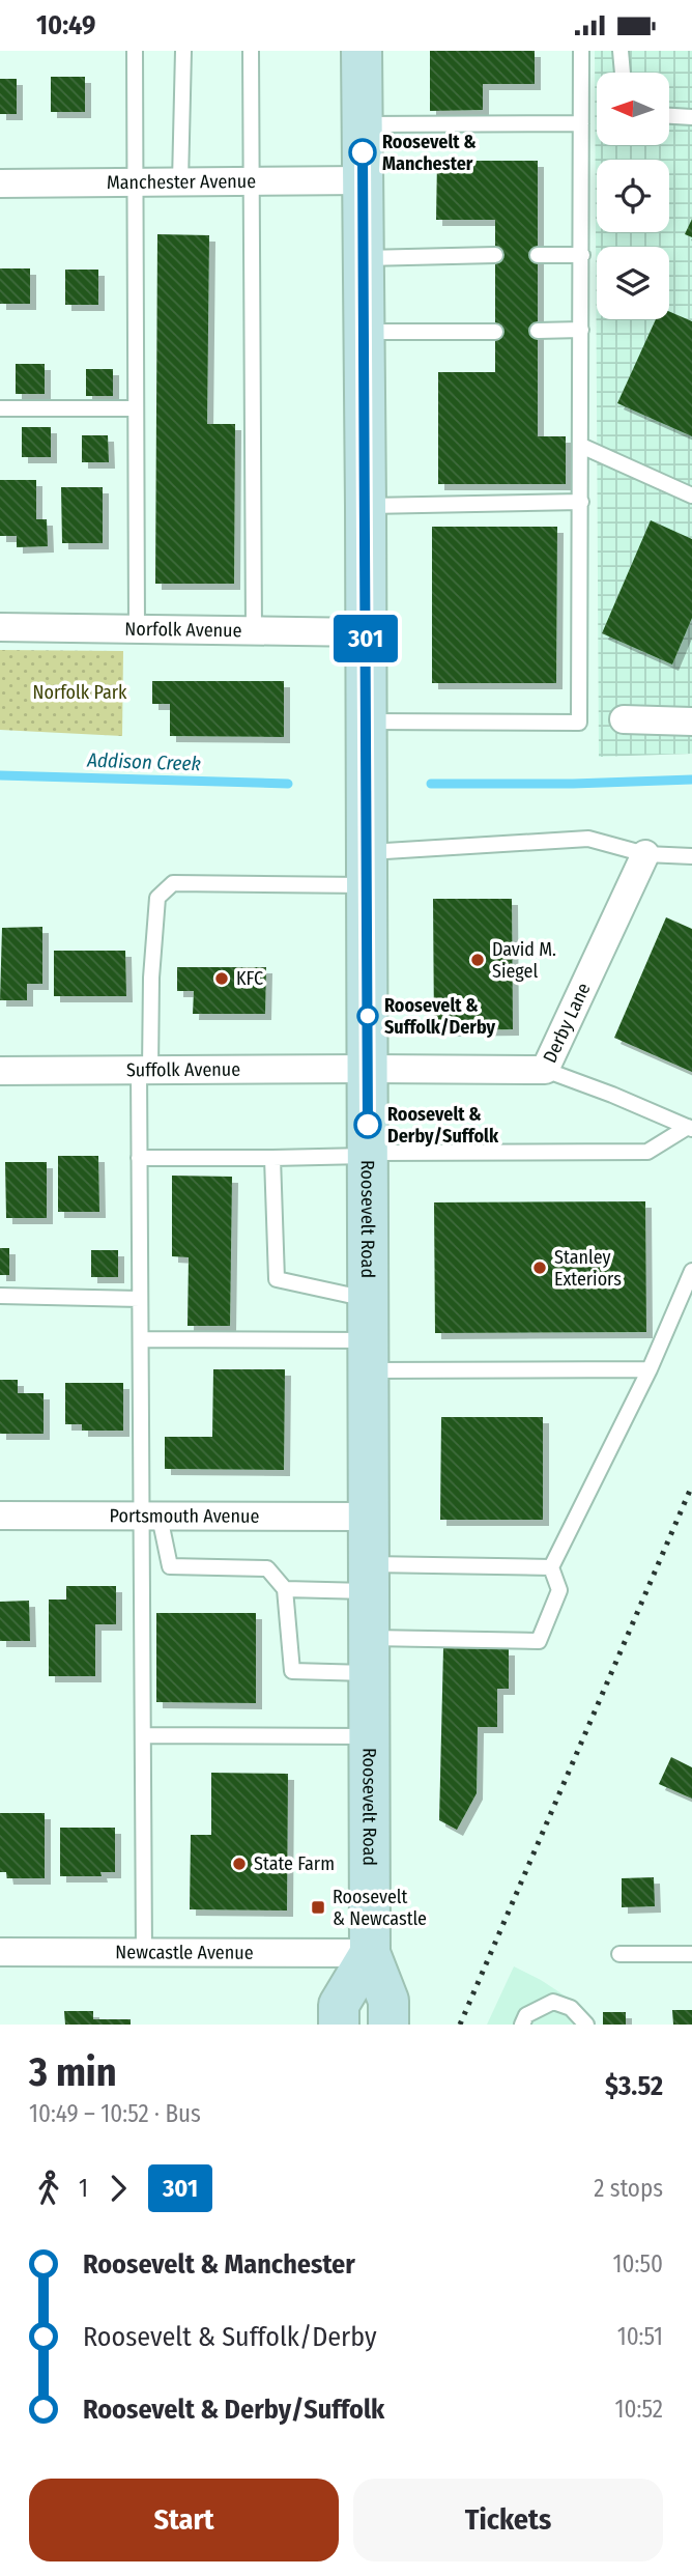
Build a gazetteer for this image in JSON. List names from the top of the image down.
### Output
{
  "streets": {
    "main road": ["Roosevelt Road"],
    "street": [
      "Manchester Avenue",
      "Norfolk Avenue",
      "Derby Lane",
      "Suffolk Avenue",
      "Portsmouth Avenue",
      "Newcastle Avenue"
    ]
  },
  "crossings": [
    ["Manchester Avenue", "Roosevelt Road"],
    ["Norfolk Avenue", "Roosevelt Road"],
    ["Derby Lane", "Suffolk Avenue"],
    ["Derby Lane", "Roosevelt Road"],
    ["Suffolk Avenue", "Roosevelt Road"],
    ["Roosevelt Road", "Portsmouth Avenue"],
    ["Roosevelt Road", "Newcastle Avenue"]
  ],
  "water": ["Addison Creek"],
  "parks": ["Norfolk Park"],
  "places": {
    "other": [
      "Roosevelt & Manchester",
      "David M. Siegel",
      "KFC",
      "Roosevelt & Suffolk/Derby",
      "Roosevelt & Derby/Suffolk",
      "Stanley Exteriors",
      "State Farm"
    ],
    "transit": ["Roosevelt & Newcastle"]
  },
  "lines": ["bus line 301"],
  "north": "left",
  "page": {
    "status": "10:49",
    "on_map": "301",
    "heading": ["3 min", "10:49 – 10:52 · Bus", "$3.52"],
    "legs": ["1", "301", "2 stops"],
    "list": [
      {
        "name": "Roosevelt & Manchester",
        "value": "10:50"
      },
      {
        "name": "Roosevelt & Suffolk/Derby",
        "value": "10:51"
      },
      {
        "name": "Roosevelt & Derby/Suffolk",
        "value": "10:52"
      }
    ],
    "buttons": ["Start", "Tickets"]
  }
}
